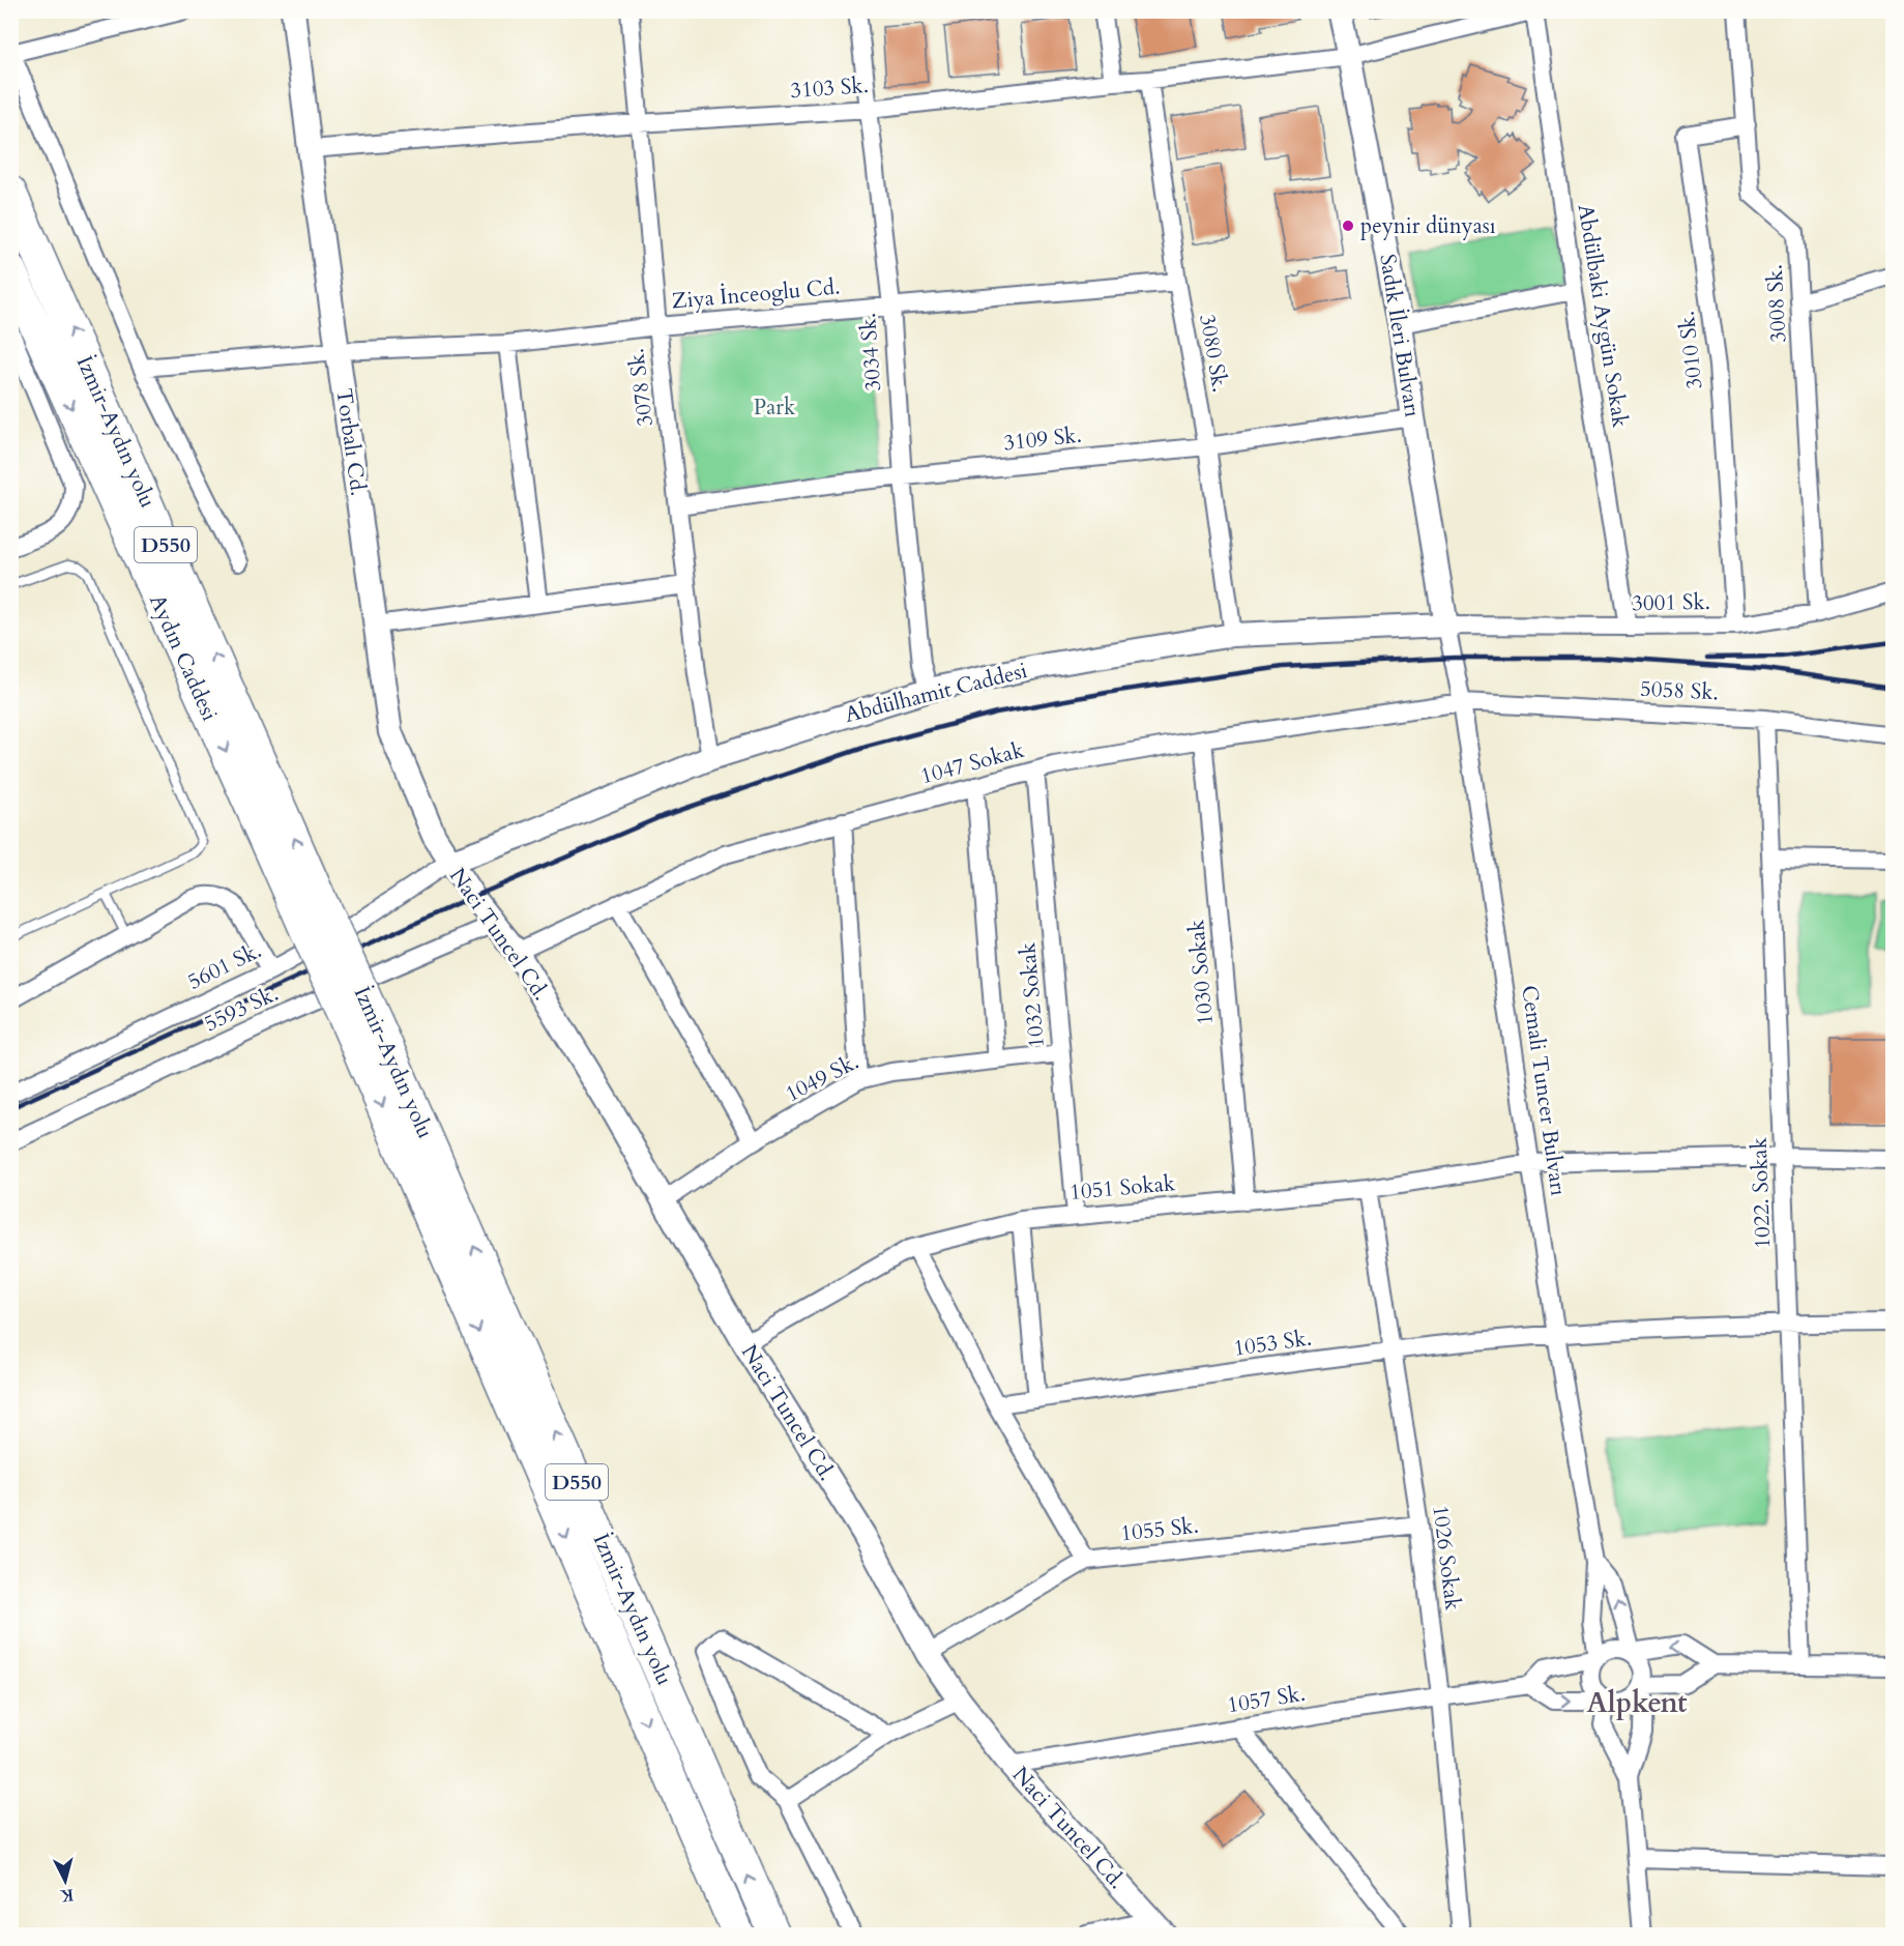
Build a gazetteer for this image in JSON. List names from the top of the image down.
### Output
{
  "streets": {
    "highway": ["İzmir-Aydın yolu", "D550", "Aydın Caddesi"],
    "main road": [
      "Sadık İleri Bulvarı",
      "Torbalı Cd.",
      "Abdülhamit Caddesi",
      "Naci Tuncel Cd."
    ],
    "street": [
      "3103 Sk.",
      "Ziya İnceoglu Cd.",
      "3008 Sk.",
      "Abdülbaki Aygün Sokak",
      "3010 Sk.",
      "3034 Sk.",
      "3080 Sk.",
      "3078 Sk.",
      "3109 Sk.",
      "3001 Sk.",
      "5058 Sk.",
      "1047 Sokak",
      "5601 Sk.",
      "1030 Sokak",
      "1032 Sokak",
      "5593 Sk.",
      "1049 Sk.",
      "Cemali Tuncer Bulvarı",
      "1051 Sokak",
      "1022. Sokak",
      "1053 Sk.",
      "1055 Sk.",
      "1026 Sokak",
      "1057 Sk."
    ]
  },
  "crossings": [
    ["3103 Sk.", "Abdülbaki Aygün Sokak"],
    ["3103 Sk.", "Sadık İleri Bulvarı"],
    ["3103 Sk.", "3034 Sk."],
    ["3103 Sk.", "3080 Sk."],
    ["3103 Sk.", "3078 Sk."],
    ["3103 Sk.", "Torbalı Cd."],
    ["Ziya İnceoglu Cd.", "3034 Sk."],
    ["Ziya İnceoglu Cd.", "3080 Sk."],
    ["Ziya İnceoglu Cd.", "3078 Sk."],
    ["Ziya İnceoglu Cd.", "Torbalı Cd."],
    ["3008 Sk.", "3010 Sk."],
    ["3008 Sk.", "3001 Sk."],
    ["Abdülbaki Aygün Sokak", "3001 Sk."],
    ["Sadık İleri Bulvarı", "3109 Sk."],
    ["Sadık İleri Bulvarı", "3001 Sk."],
    ["Sadık İleri Bulvarı", "Abdülhamit Caddesi"],
    ["Sadık İleri Bulvarı", "Cemali Tuncer Bulvarı"],
    ["3010 Sk.", "3001 Sk."],
    ["3034 Sk.", "3109 Sk."],
    ["3034 Sk.", "Abdülhamit Caddesi"],
    ["3080 Sk.", "3109 Sk."],
    ["3080 Sk.", "Abdülhamit Caddesi"],
    ["3078 Sk.", "3109 Sk."],
    ["3078 Sk.", "Abdülhamit Caddesi"],
    ["İzmir-Aydın yolu", "Aydın Caddesi"],
    ["Torbalı Cd.", "Abdülhamit Caddesi"],
    ["Torbalı Cd.", "Naci Tuncel Cd."],
    ["Torbalı Cd.", "5601 Sk."],
    ["3001 Sk.", "Abdülhamit Caddesi"],
    ["3001 Sk.", "Cemali Tuncer Bulvarı"],
    ["5058 Sk.", "1047 Sokak"],
    ["5058 Sk.", "Cemali Tuncer Bulvarı"],
    ["5058 Sk.", "1022. Sokak"],
    ["Abdülhamit Caddesi", "Naci Tuncel Cd."],
    ["Abdülhamit Caddesi", "5601 Sk."],
    ["Abdülhamit Caddesi", "Cemali Tuncer Bulvarı"],
    ["1047 Sokak", "Naci Tuncel Cd."],
    ["1047 Sokak", "1030 Sokak"],
    ["1047 Sokak", "1032 Sokak"],
    ["1047 Sokak", "Cemali Tuncer Bulvarı"],
    ["Naci Tuncel Cd.", "5601 Sk."],
    ["Naci Tuncel Cd.", "5593 Sk."],
    ["Naci Tuncel Cd.", "1049 Sk."],
    ["Naci Tuncel Cd.", "1051 Sokak"],
    ["Naci Tuncel Cd.", "1055 Sk."],
    ["Naci Tuncel Cd.", "1057 Sk."],
    ["1030 Sokak", "1051 Sokak"],
    ["1032 Sokak", "1049 Sk."],
    ["1032 Sokak", "1051 Sokak"],
    ["Cemali Tuncer Bulvarı", "1051 Sokak"],
    ["Cemali Tuncer Bulvarı", "1053 Sk."],
    ["1051 Sokak", "1022. Sokak"],
    ["1051 Sokak", "1026 Sokak"],
    ["1022. Sokak", "1053 Sk."],
    ["1053 Sk.", "1026 Sokak"],
    ["1055 Sk.", "1026 Sokak"],
    ["1026 Sokak", "1057 Sk."]
  ],
  "one_way": ["Aydın Caddesi"],
  "districts": ["Alpkent"],
  "parks": ["Park"],
  "places": ["peynir dünyası"],
  "north": "bottom"
}
